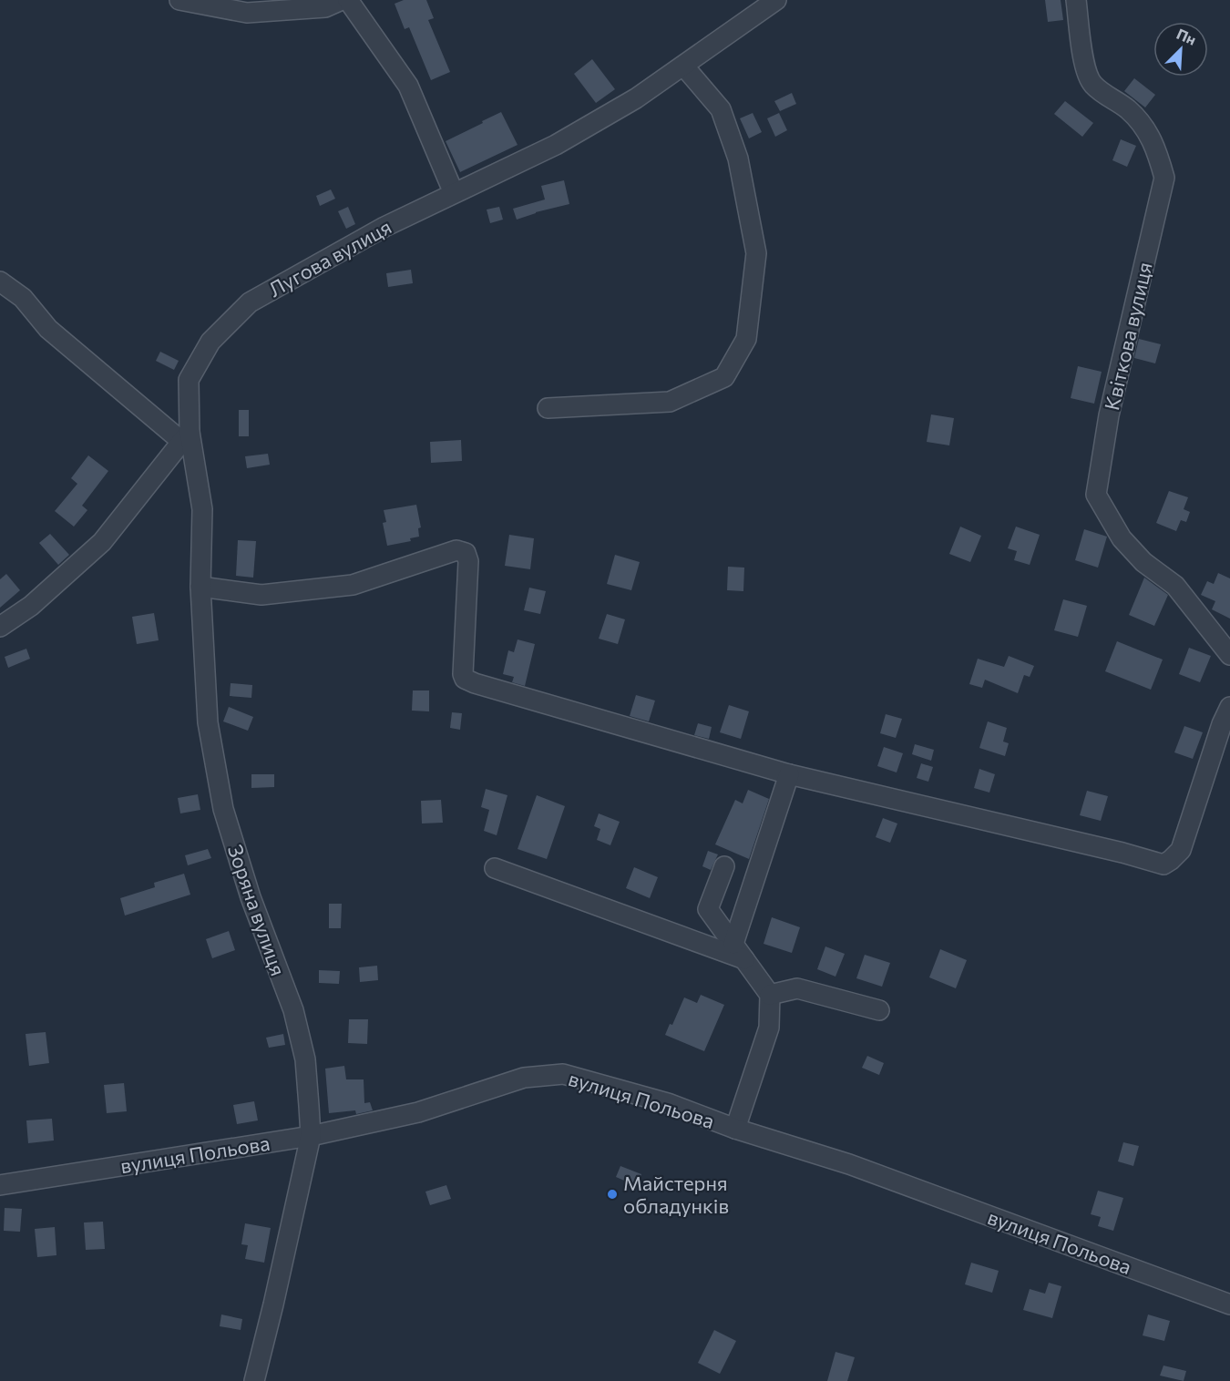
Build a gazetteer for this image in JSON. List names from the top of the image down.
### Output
{
  "streets": {
    "street": [
      "Лугова вулиця",
      "Квіткова вулиця",
      "Зоряна вулиця",
      "вулиця Польова"
    ]
  },
  "crossings": [
    ["Лугова вулиця", "Зоряна вулиця"],
    ["Зоряна вулиця", "вулиця Польова"]
  ],
  "places": ["Майстерня обладунків"],
  "north": "top right"
}
